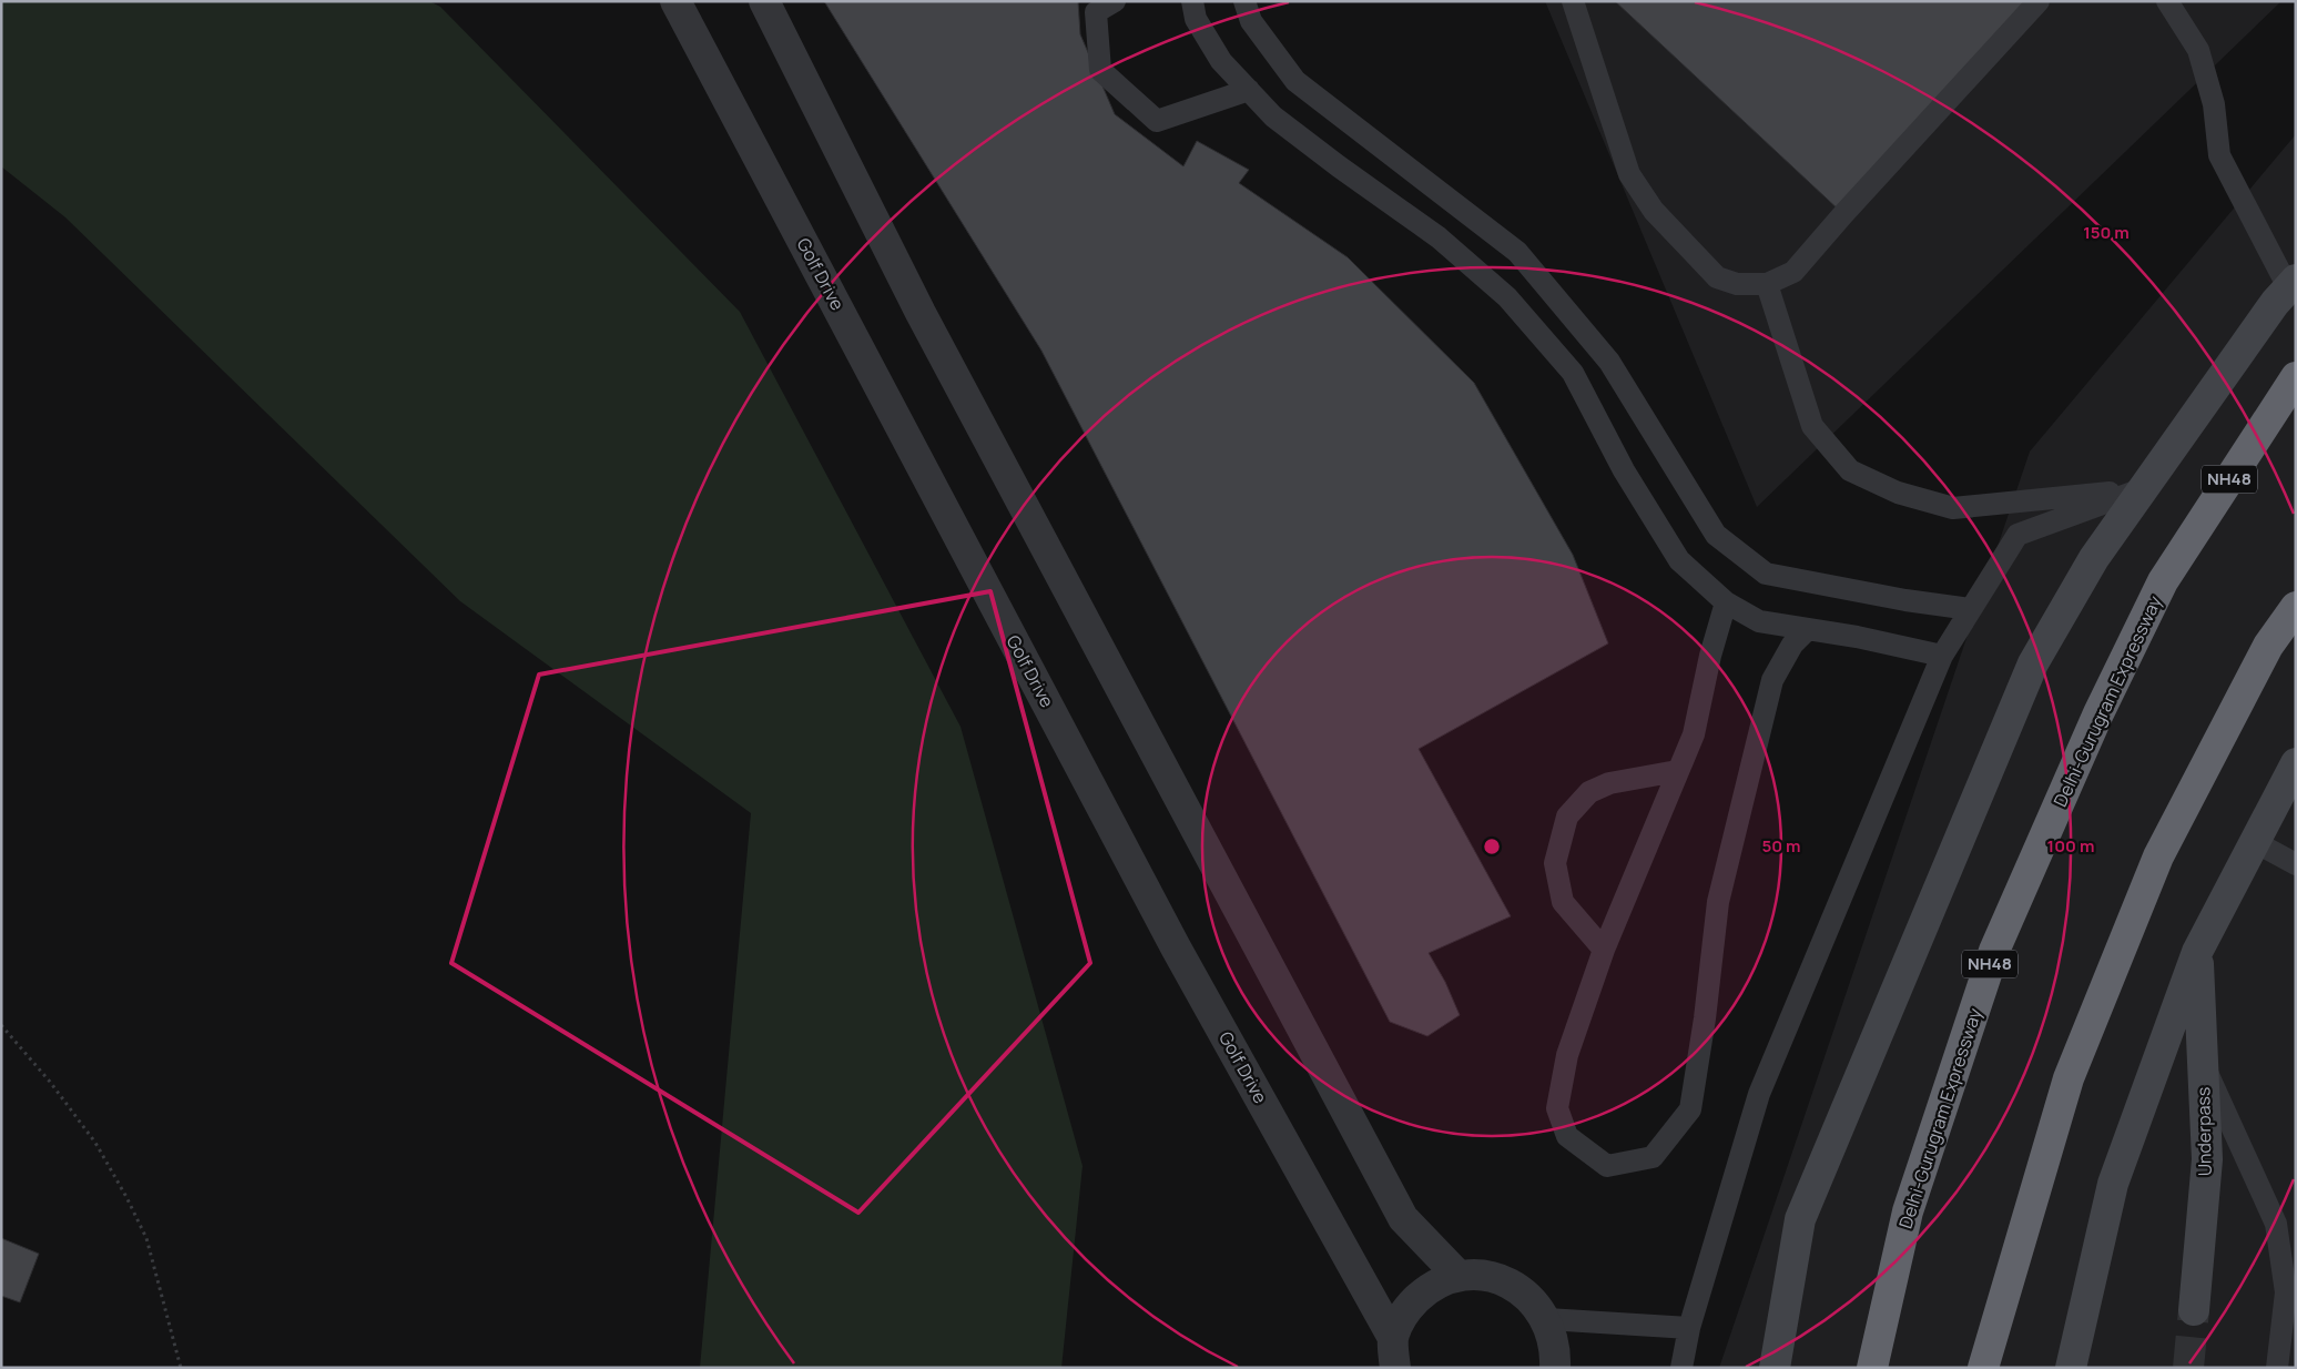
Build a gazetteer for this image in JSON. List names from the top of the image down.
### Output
{
  "streets": {
    "highway": ["NH48", "Delhi-Gurugram Expressway"],
    "main road": ["Underpass"],
    "street": ["Golf Drive"]
  },
  "rings": ["150 m", "50 m", "100 m"]
}
